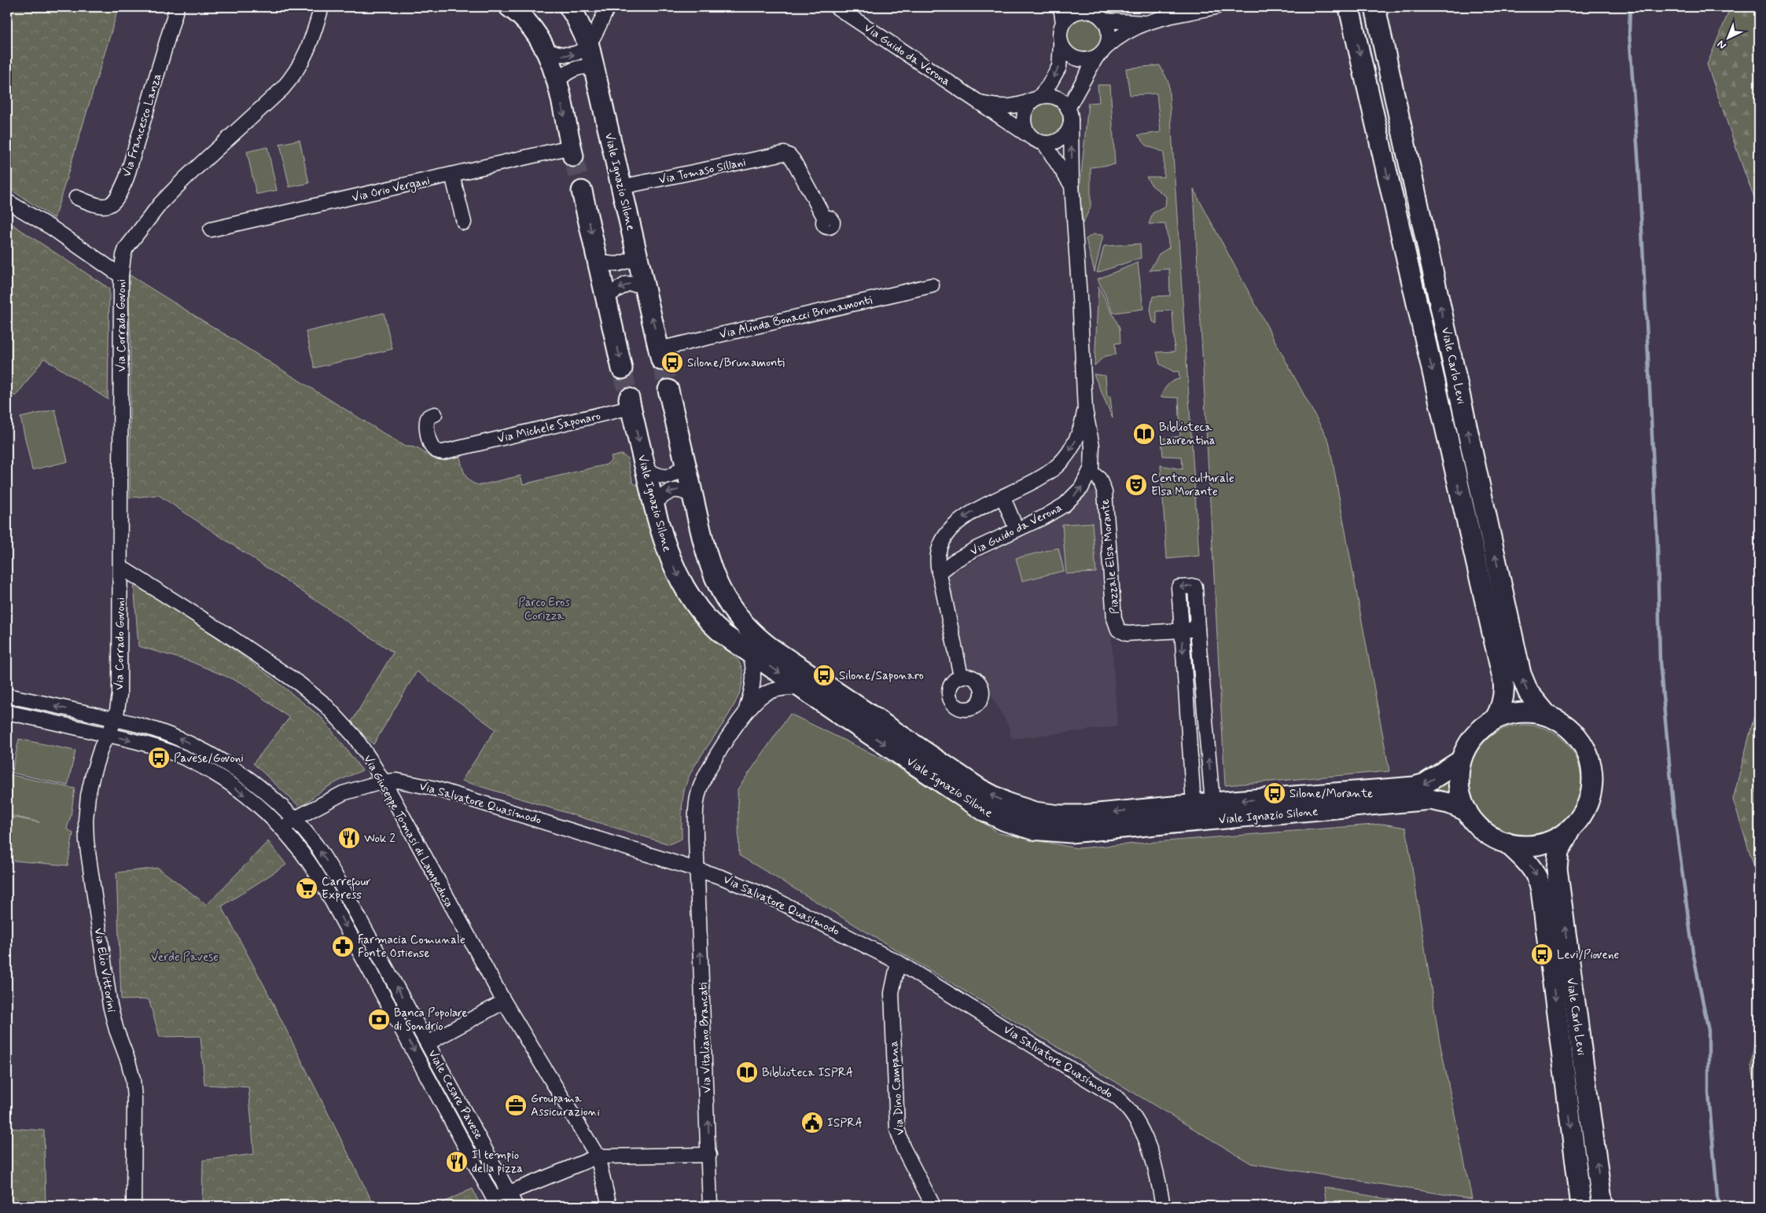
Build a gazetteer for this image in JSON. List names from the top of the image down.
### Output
{
  "streets": {
    "street": [
      "Via Guido da Verona",
      "Via Francesco Lanza",
      "Via Tomaso Sillani",
      "Viale Ignazio Silone",
      "Via Orio Vergani",
      "Via Alinda Bonacci Brunamonti",
      "Via Corrado Govoni",
      "Viale Carlo Levi",
      "Via Michele Saponaro",
      "Piazzale Elsa Morante",
      "Via Salvatore Quasimodo",
      "Via Giuseppe Tomasi di Lampedusa",
      "Via Elio Vittorini",
      "Via Vitaliano Brancati",
      "Via Dino Campana",
      "Viale Cesare Pavese"
    ]
  },
  "crossings": [
    ["Via Guido da Verona", "Piazzale Elsa Morante"],
    ["Via Tomaso Sillani", "Viale Ignazio Silone"],
    ["Viale Ignazio Silone", "Via Alinda Bonacci Brunamonti"],
    ["Viale Ignazio Silone", "Viale Carlo Levi"],
    ["Viale Ignazio Silone", "Via Michele Saponaro"],
    ["Via Corrado Govoni", "Via Giuseppe Tomasi di Lampedusa"],
    ["Via Corrado Govoni", "Viale Cesare Pavese"],
    ["Via Salvatore Quasimodo", "Via Giuseppe Tomasi di Lampedusa"],
    ["Via Salvatore Quasimodo", "Via Vitaliano Brancati"],
    ["Via Salvatore Quasimodo", "Via Dino Campana"],
    ["Via Salvatore Quasimodo", "Viale Cesare Pavese"],
    ["Via Elio Vittorini", "Viale Cesare Pavese"]
  ],
  "one_way": ["Via Vitaliano Brancati"],
  "parks": ["Parco Eros Corizza", "Verde Pavese"],
  "places": {
    "bus stop": [
      "Silone/Brunamonti",
      "Silone/Saponaro",
      "Pavese/Govoni",
      "Silone/Morante",
      "Levi/Piovene"
    ],
    "library": ["Biblioteca Laurentina", "Biblioteca ISPRA"],
    "theatre": ["Centro culturale Elsa Morante"],
    "restaurant": ["Wok 2", "Il tempio della pizza"],
    "supermarket": ["Carrefour Express"],
    "pharmacy": ["Farmacia Comunale Fonte Ostiense"],
    "bank": ["Banca Popolare di Sondrio"],
    "office": ["Groupama Assicurazioni"],
    "public building": ["ISPRA"]
  },
  "north": "bottom left"
}
